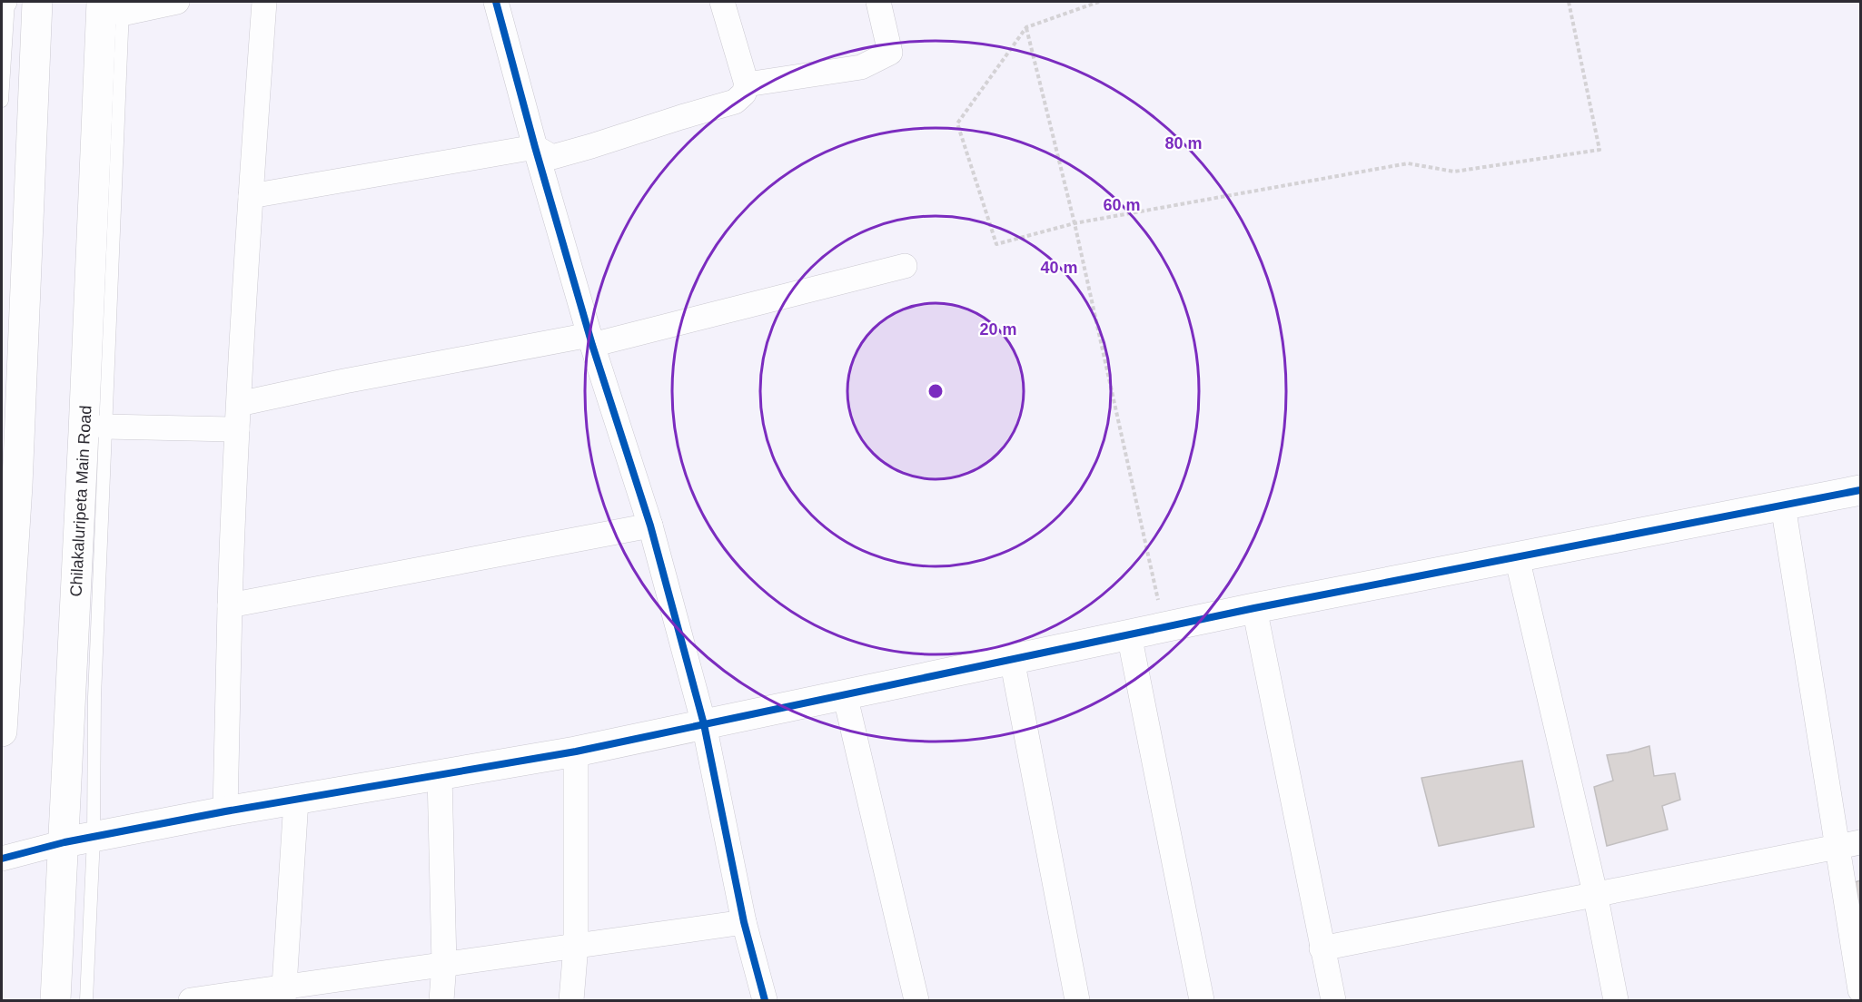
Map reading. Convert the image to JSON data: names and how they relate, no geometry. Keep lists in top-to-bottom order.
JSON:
{
  "streets": {
    "street": ["Chilakaluripeta Main Road"]
  },
  "rings": [
    "80 m",
    "60 m",
    "40 m",
    "20 m"
  ]
}
